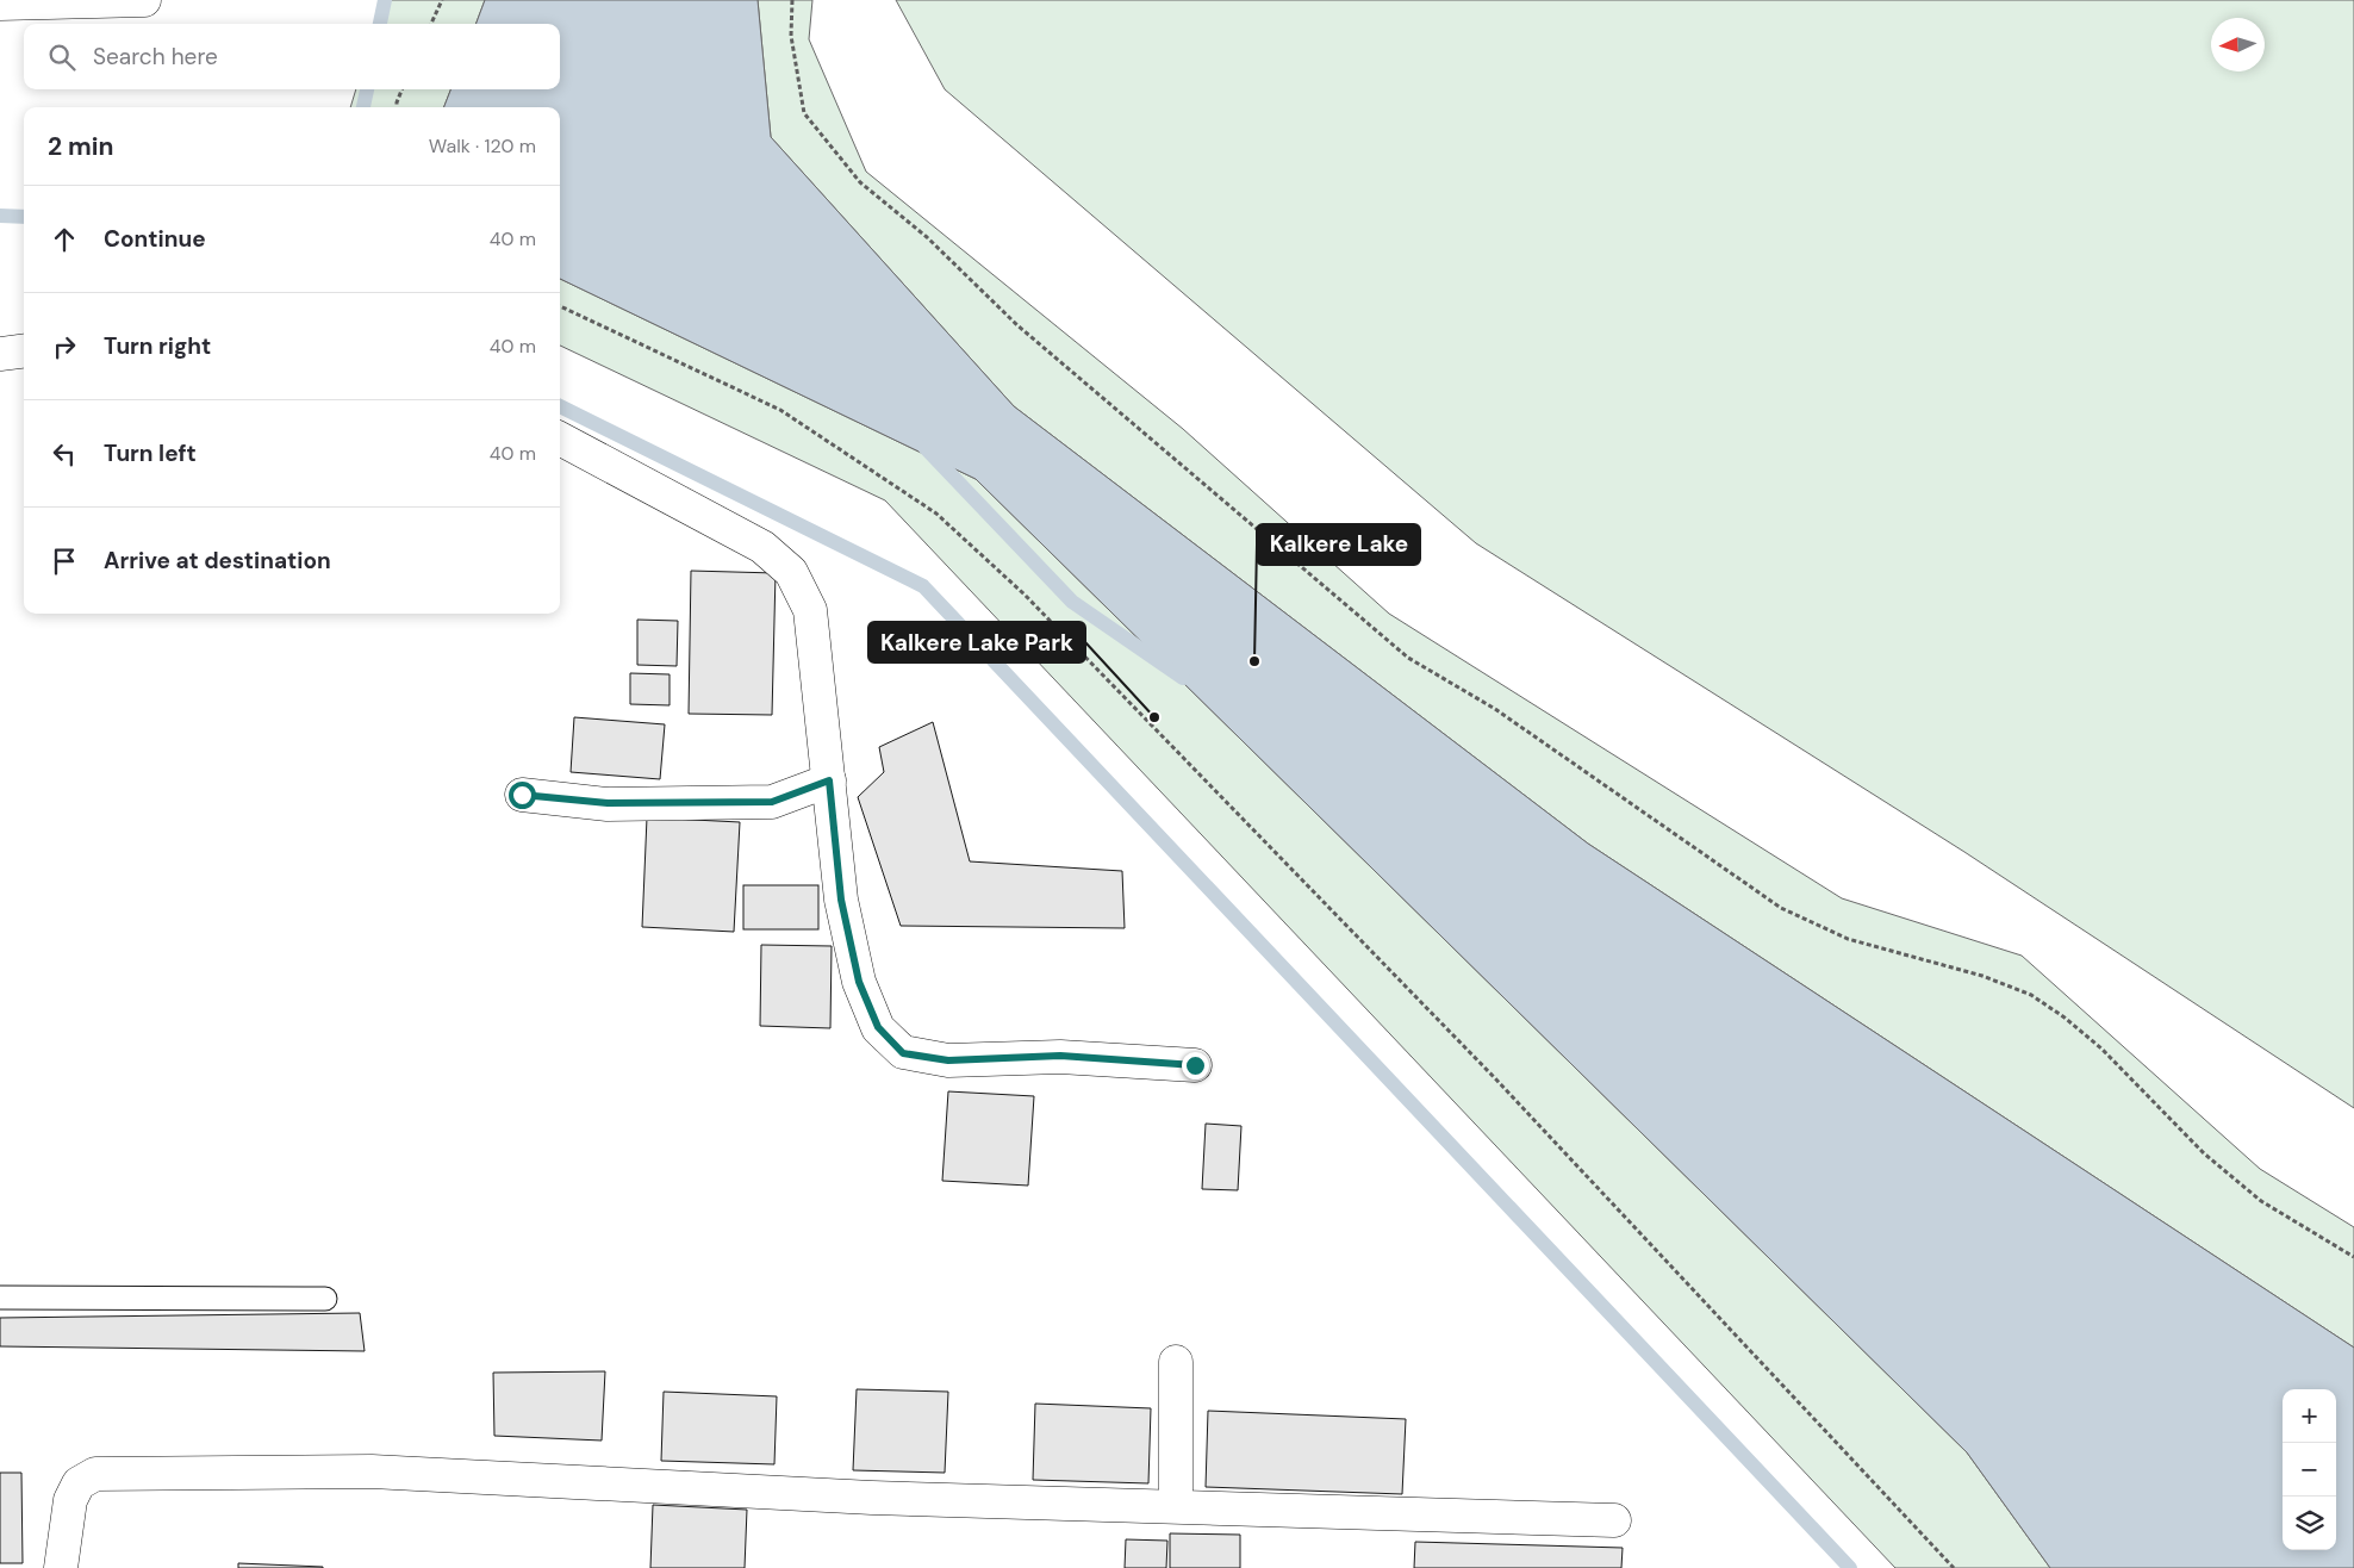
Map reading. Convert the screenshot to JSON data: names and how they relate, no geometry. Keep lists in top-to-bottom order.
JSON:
{
  "places": ["Kalkere Lake", "Kalkere Lake Park"],
  "north": "left",
  "page": {
    "search": "Search here",
    "heading": ["2 min", "Walk · 120 m"],
    "list": [
      ["Continue", "40 m"],
      ["Turn right", "40 m"],
      ["Turn left", "40 m"],
      "Arrive at destination"
    ],
    "map_buttons": ["+", "−"]
  }
}
